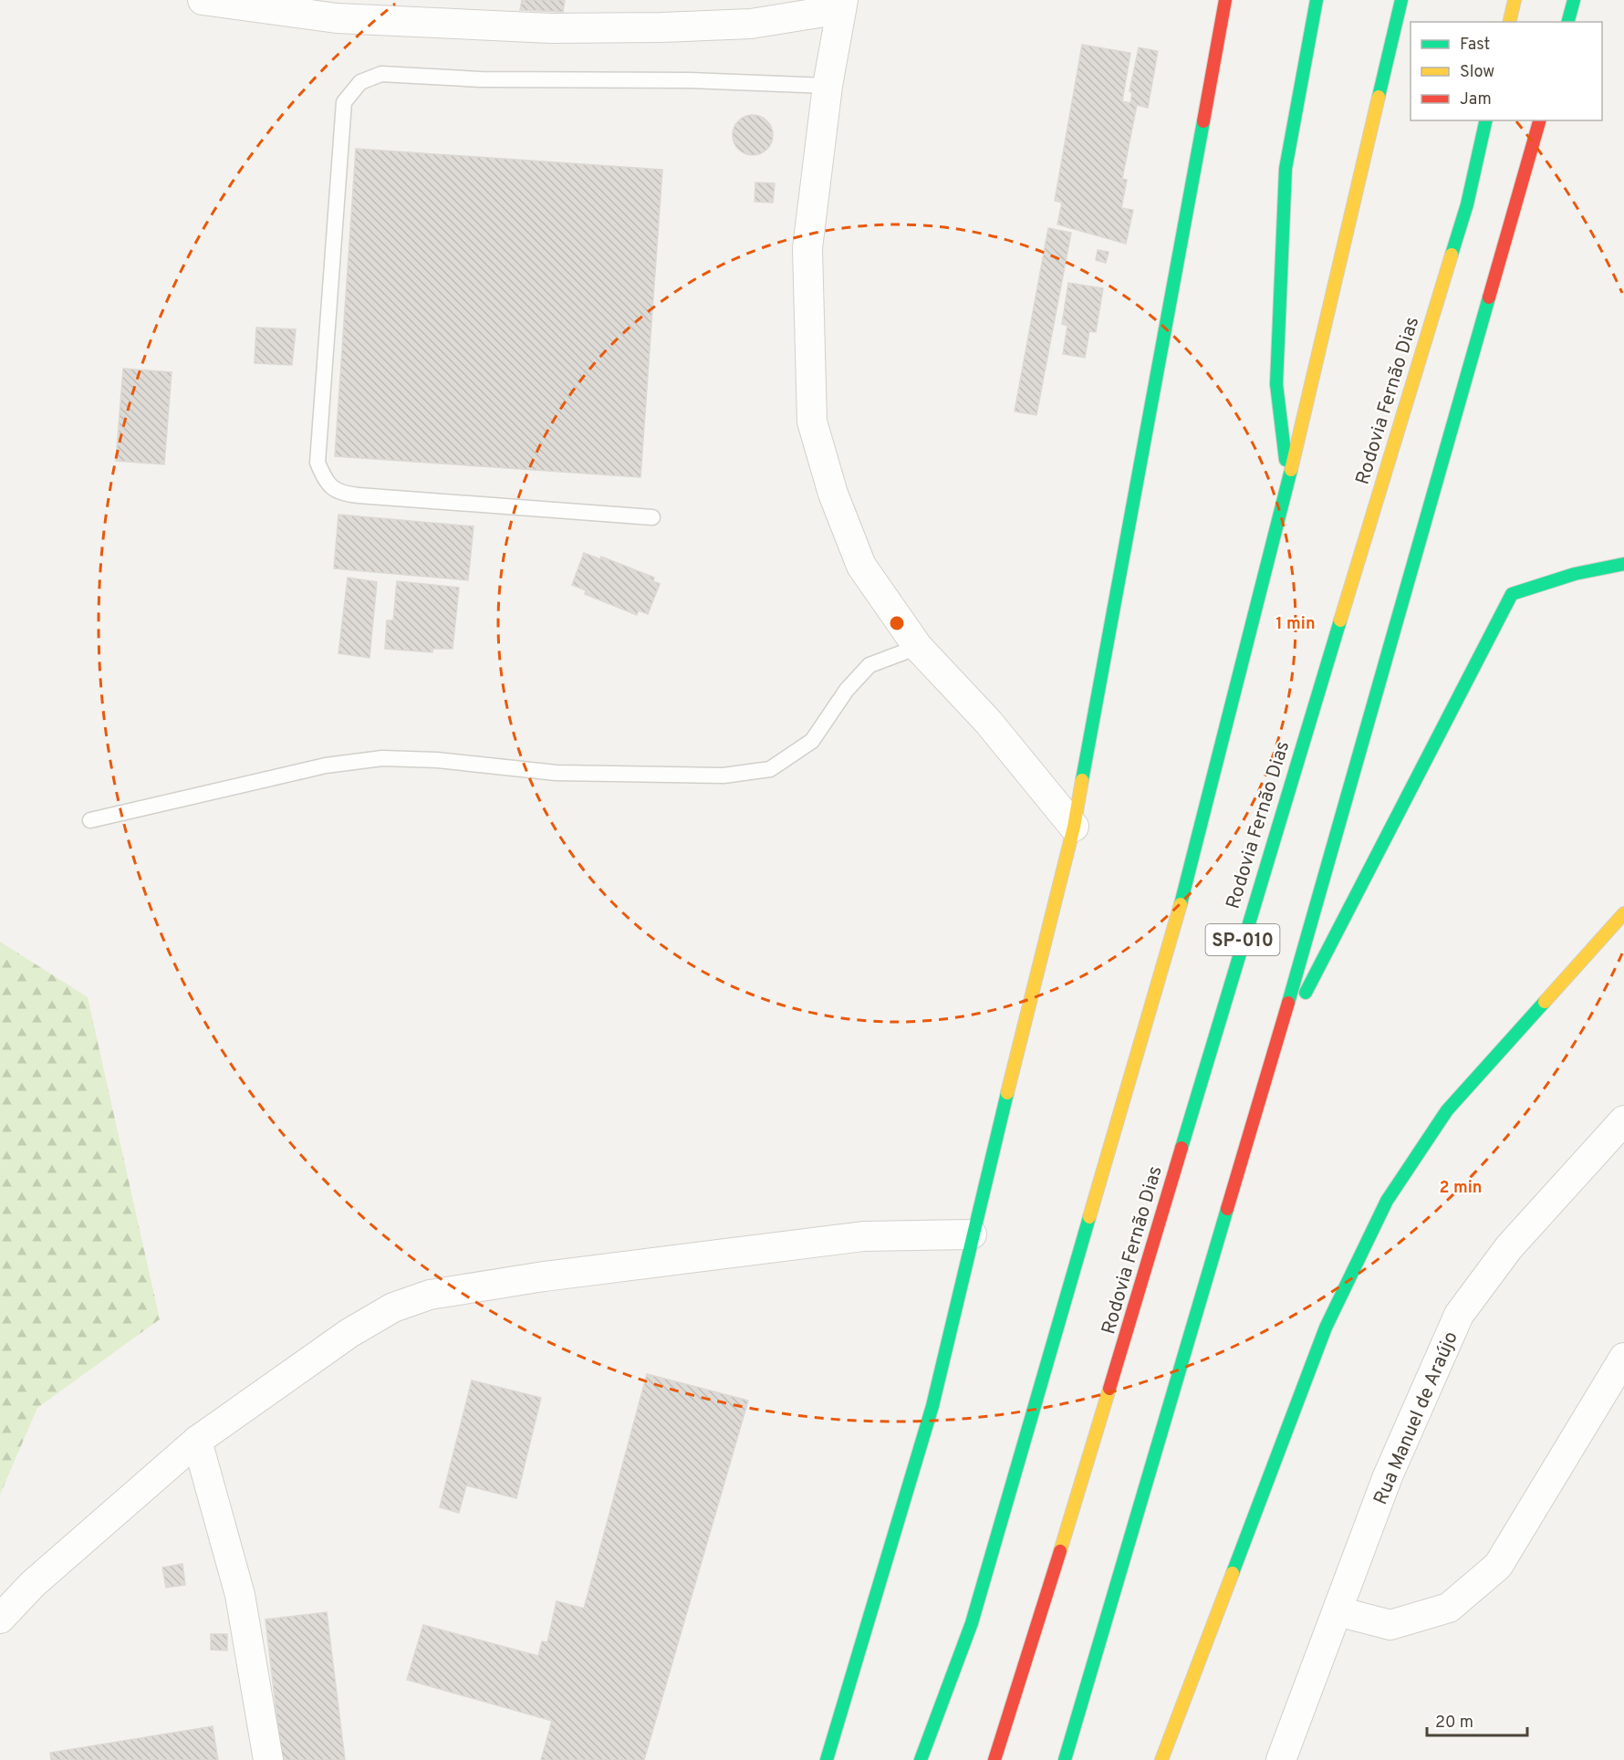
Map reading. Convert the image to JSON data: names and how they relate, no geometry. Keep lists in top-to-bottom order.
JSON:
{
  "streets": {
    "main road": ["Rodovia Fernão Dias", "SP-010"],
    "street": ["Rua Manuel de Araújo"]
  },
  "legend": ["Fast", "Slow", "Jam"],
  "scale_bar": "20 m",
  "rings": ["1 min", "2 min"]
}
